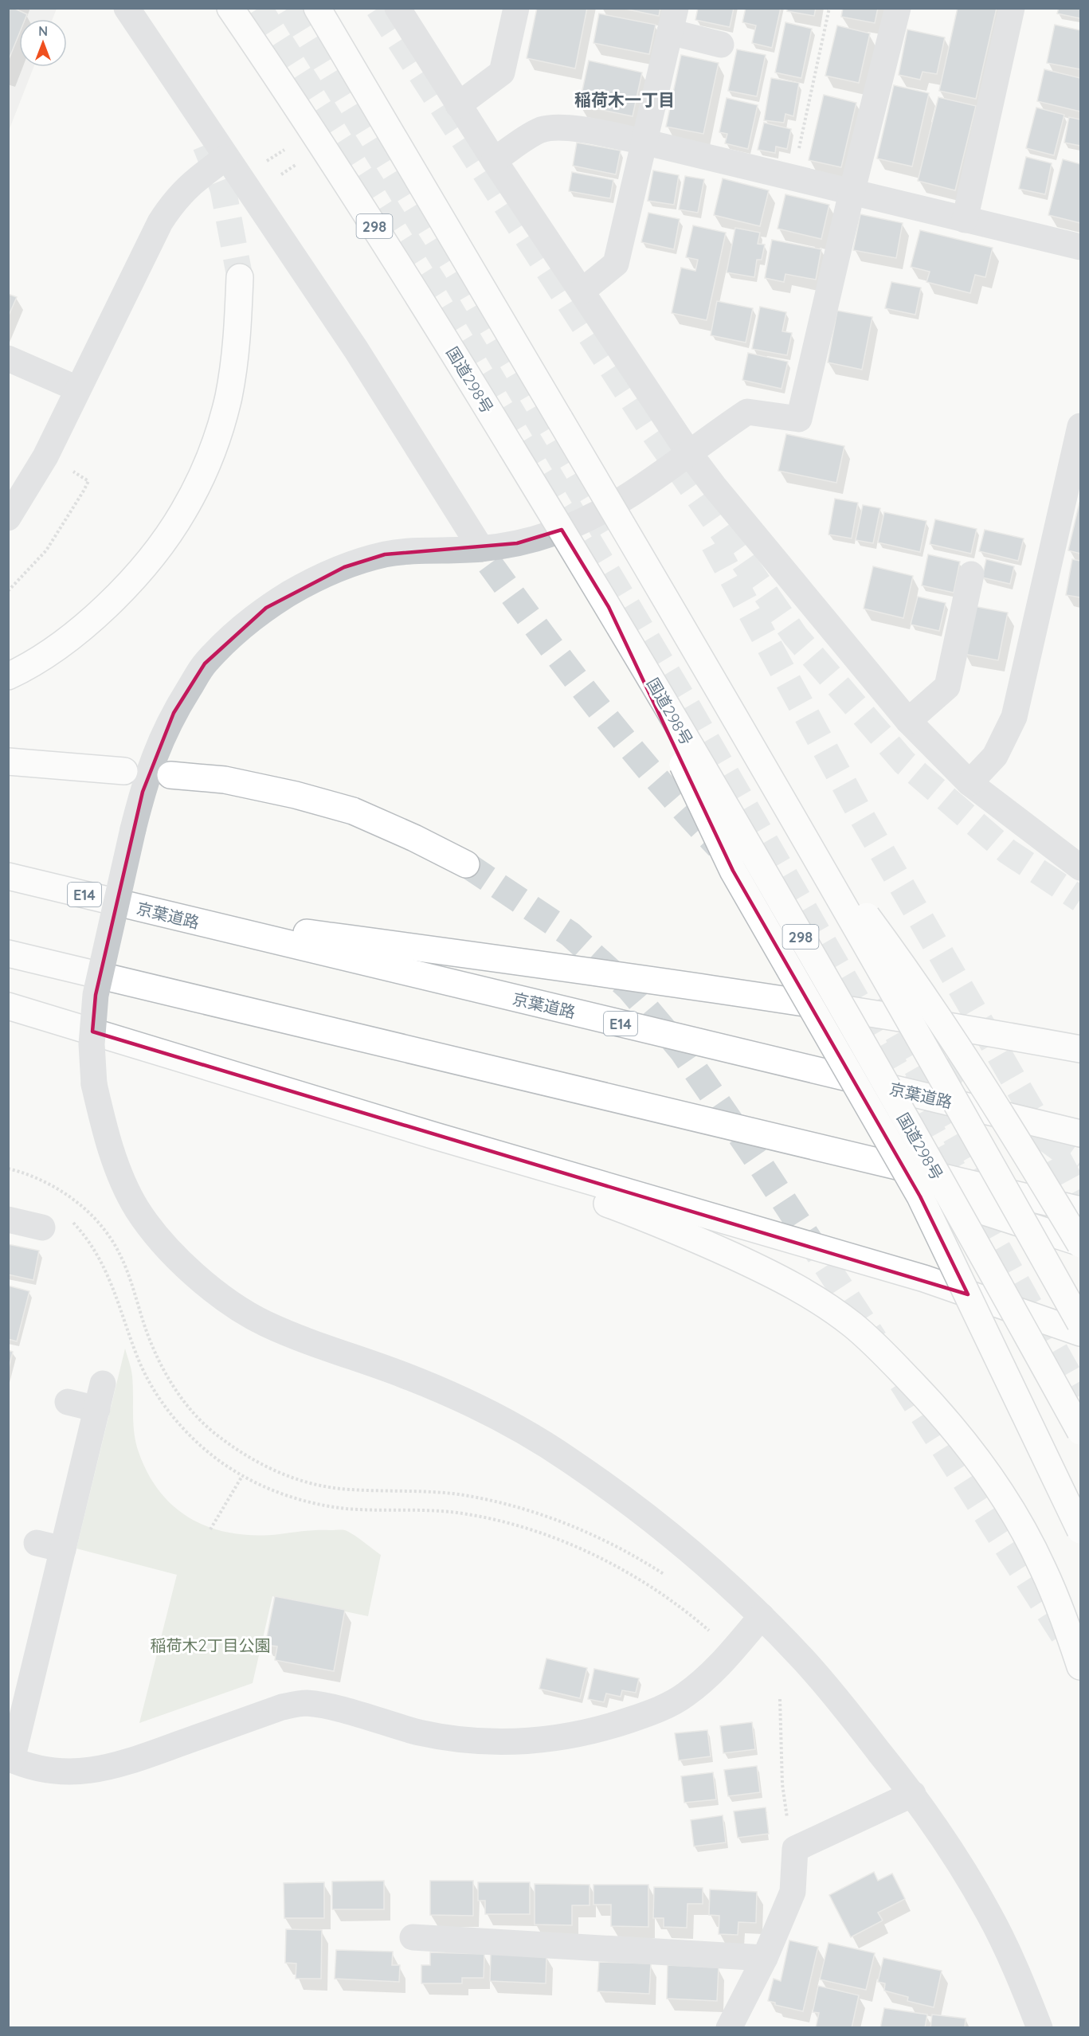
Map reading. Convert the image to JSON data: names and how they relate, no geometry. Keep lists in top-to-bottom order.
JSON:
{
  "streets": {
    "highway": [
      "298",
      "国道298号",
      "E14",
      "京葉道路"
    ]
  },
  "crossings": [
    ["298", "国道298号"]
  ],
  "districts": ["稲荷木一丁目"],
  "parks": ["稲荷木2丁目公園"],
  "north": "top"
}
